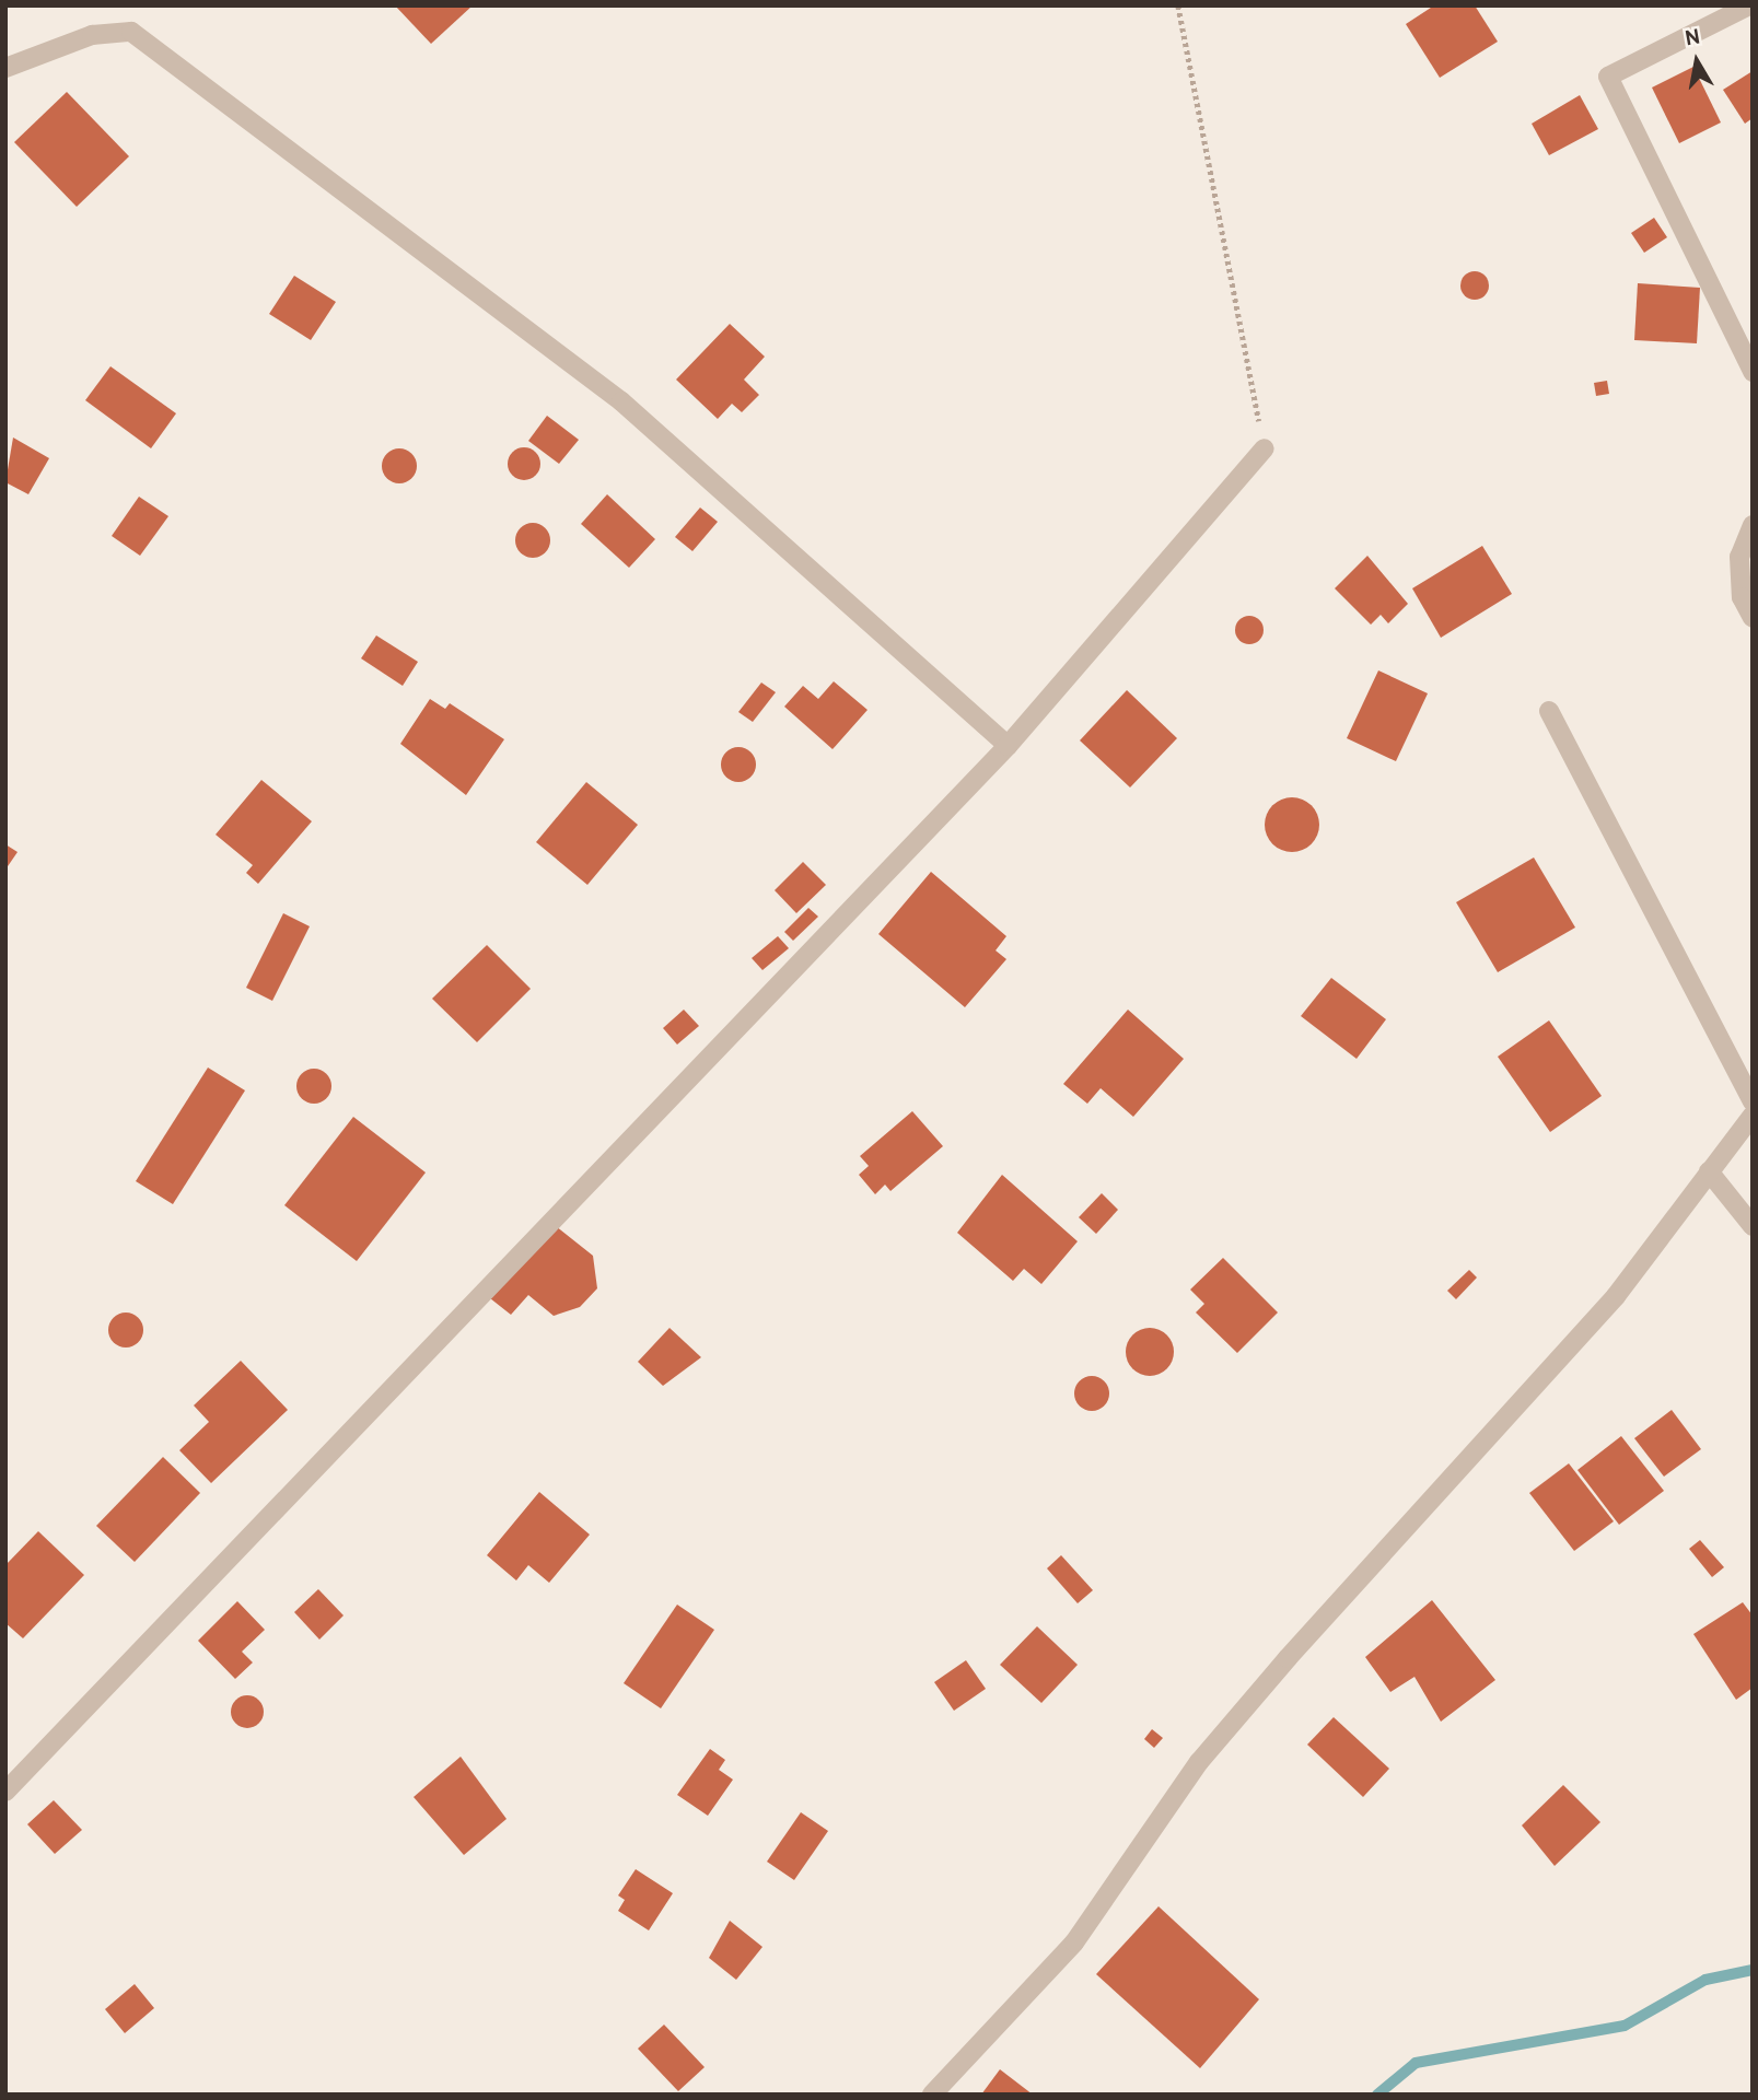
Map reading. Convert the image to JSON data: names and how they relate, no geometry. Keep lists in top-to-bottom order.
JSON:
{
  "north": "top"
}
